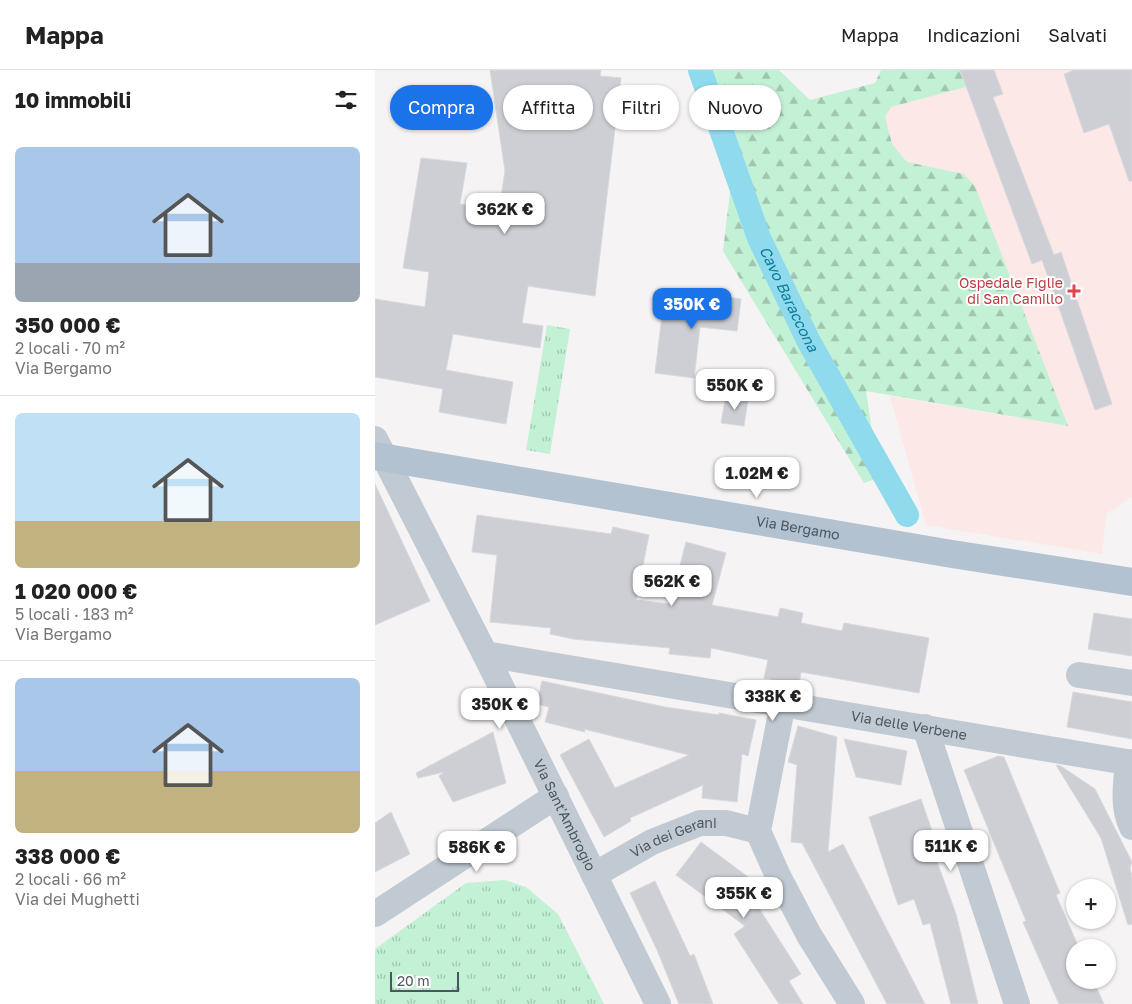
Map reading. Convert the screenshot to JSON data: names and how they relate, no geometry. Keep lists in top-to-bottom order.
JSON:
{
  "streets": {
    "main road": ["Via Bergamo"],
    "street": ["Via delle Verbene", "Via Sant'Ambrogio", "Via dei Gerani"]
  },
  "crossings": [
    ["Via Bergamo", "Via Sant'Ambrogio"],
    ["Via delle Verbene", "Via Sant'Ambrogio"],
    ["Via Sant'Ambrogio", "Via dei Gerani"]
  ],
  "water": ["Cavo Baraccona"],
  "places": {
    "health": ["Ospedale Figlie di San Camillo"]
  },
  "scale_bar": "20 m",
  "page": {
    "header": "Mappa",
    "nav": ["Mappa", "Indicazioni", "Salvati"],
    "heading": "10 immobili",
    "chip": [
      "Compra",
      "Affitta",
      "Filtri",
      "Nuovo"
    ],
    "list": [
      {
        "name": "350 000 €",
        "note": "2 locali · 70 m² · Via Bergamo"
      },
      {
        "name": "1 020 000 €",
        "note": "5 locali · 183 m² · Via Bergamo"
      },
      {
        "name": "338 000 €",
        "note": "2 locali · 66 m² · Via dei Mughetti"
      }
    ],
    "price": [
      "362K €",
      "350K €",
      "550K €",
      "1.02M €",
      "562K €",
      "338K €",
      "350K €",
      "511K €",
      "586K €",
      "355K €"
    ],
    "map_buttons": ["+", "−"],
    "scale": "20 m"
  }
}
